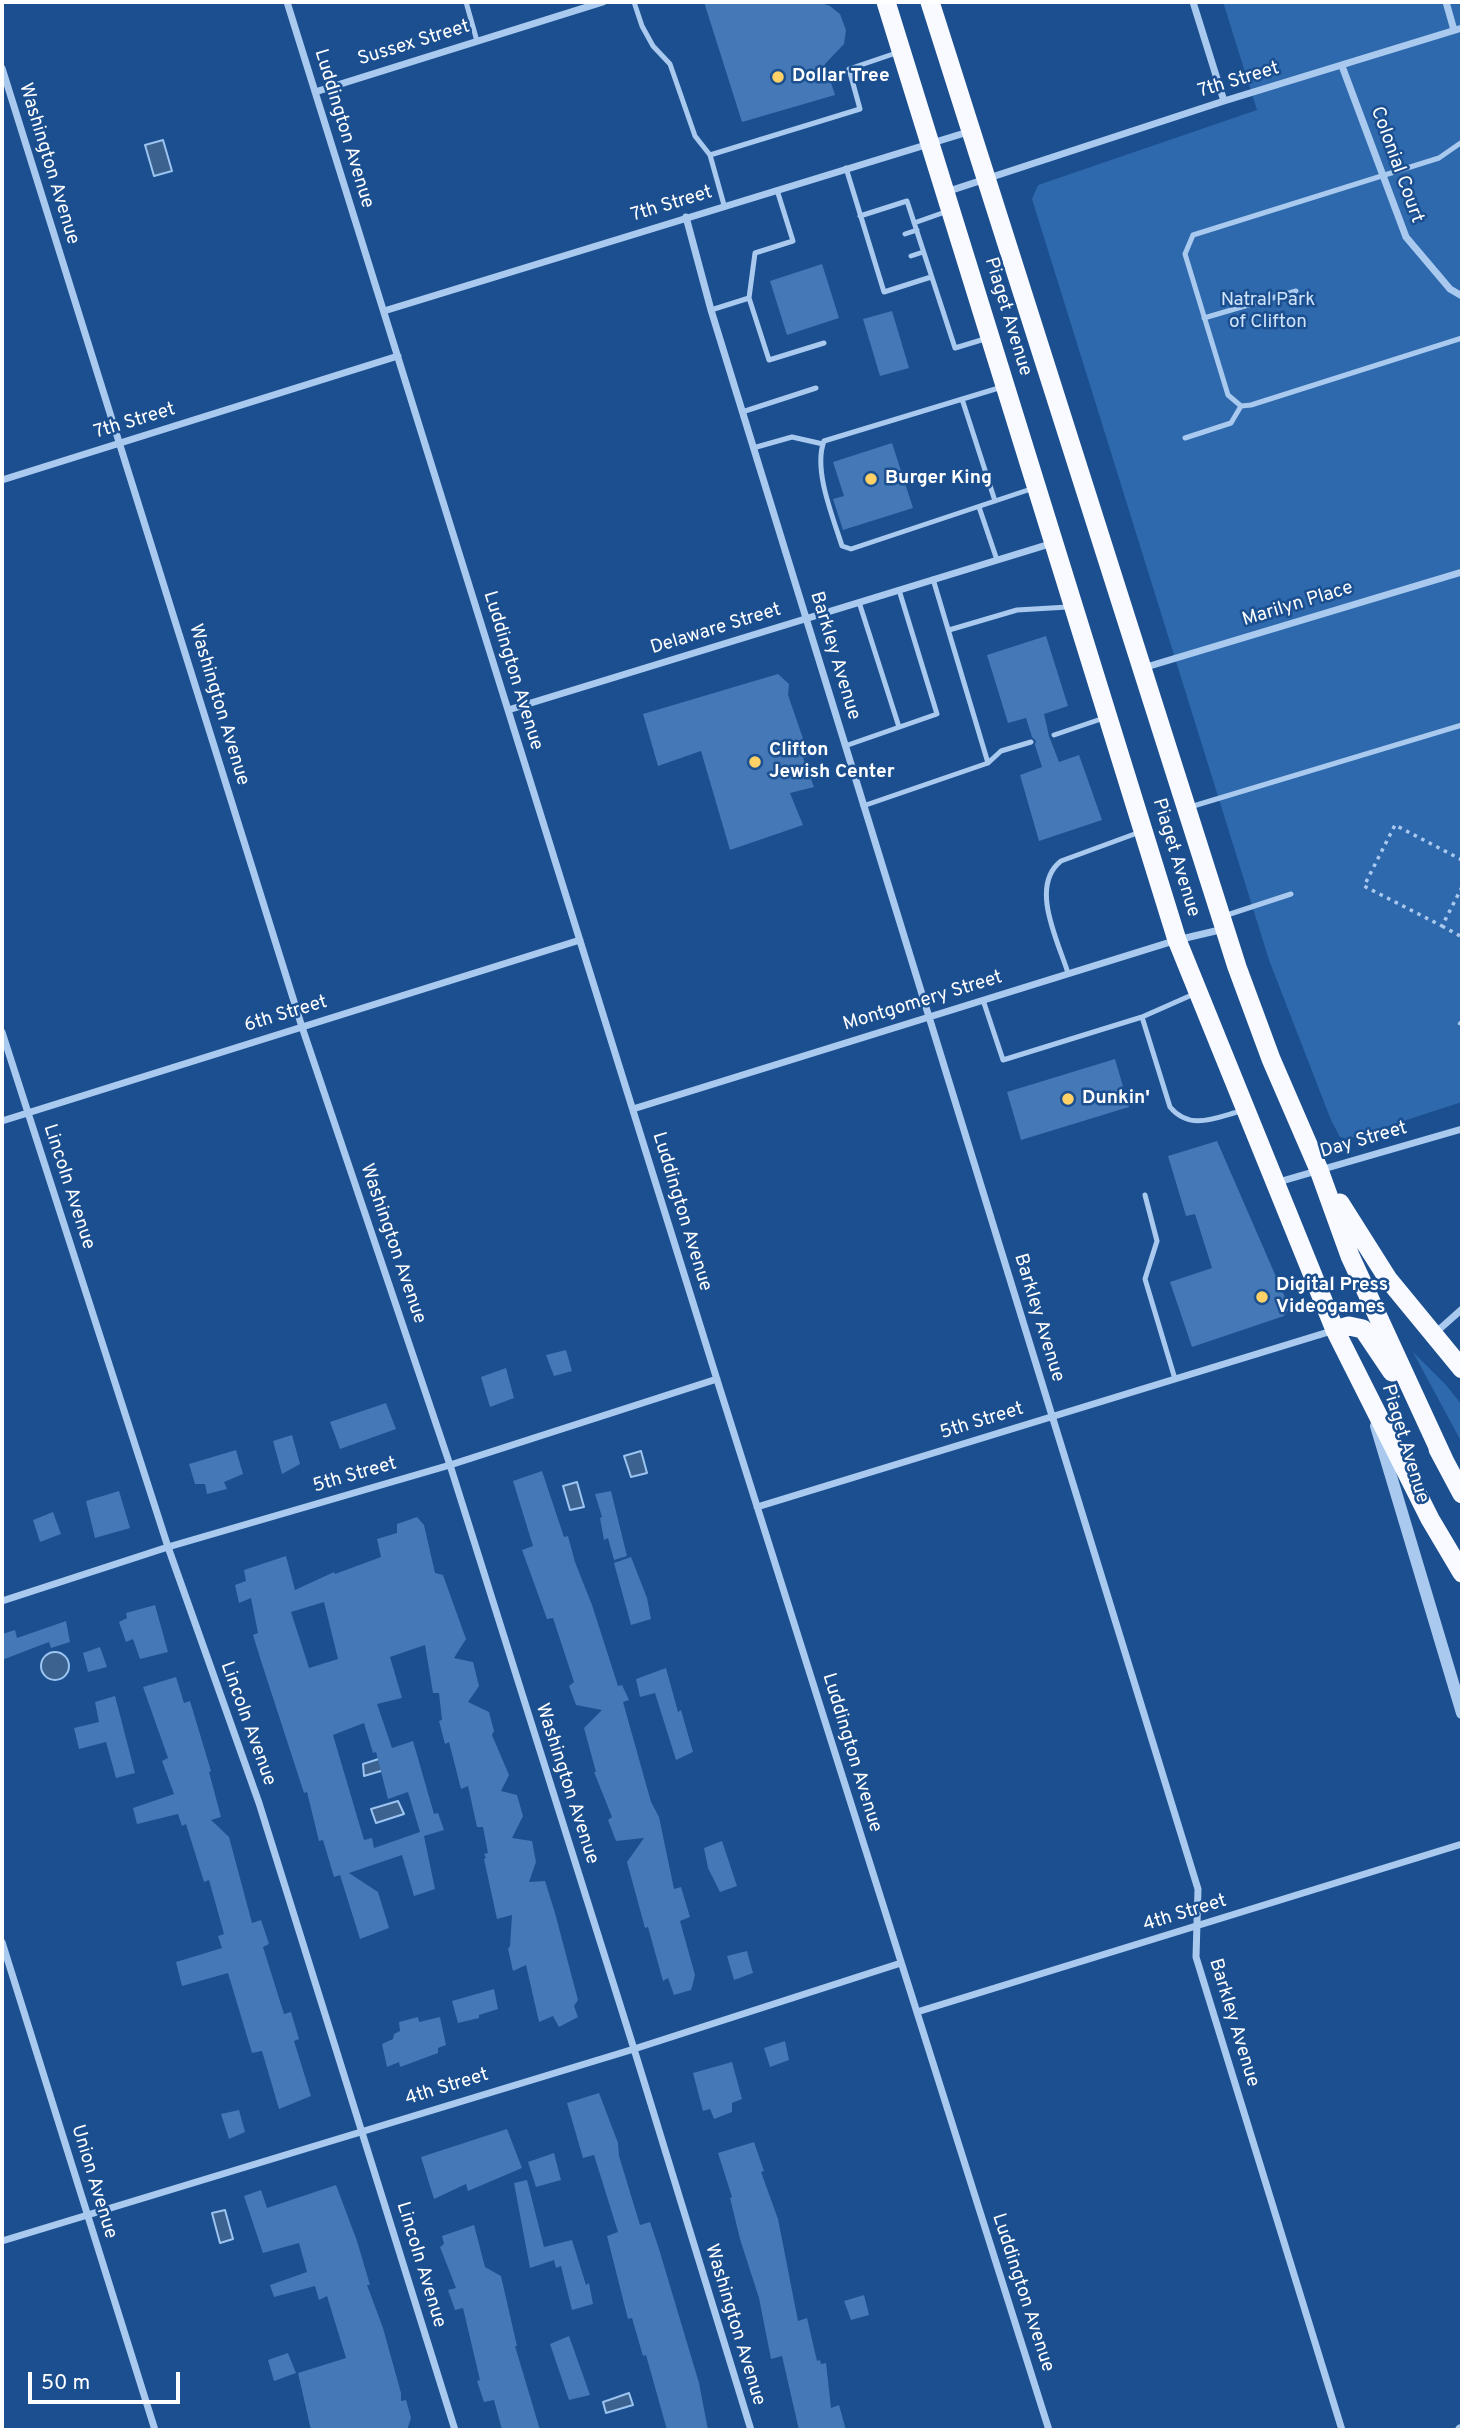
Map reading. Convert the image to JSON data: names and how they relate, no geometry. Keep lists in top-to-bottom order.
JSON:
{
  "streets": {
    "highway": ["Piaget Avenue"],
    "street": [
      "Sussex Street",
      "7th Street",
      "Luddington Avenue",
      "Washington Avenue",
      "Colonial Court",
      "Marilyn Place",
      "Delaware Street",
      "Barkley Avenue",
      "Montgomery Street",
      "6th Street",
      "Day Street",
      "Lincoln Avenue",
      "5th Street",
      "4th Street",
      "Union Avenue"
    ]
  },
  "crossings": [
    ["Sussex Street", "Luddington Avenue"],
    ["7th Street", "Luddington Avenue"],
    ["7th Street", "Washington Avenue"],
    ["7th Street", "Colonial Court"],
    ["7th Street", "Piaget Avenue"],
    ["7th Street", "Barkley Avenue"],
    ["Luddington Avenue", "Delaware Street"],
    ["Luddington Avenue", "Montgomery Street"],
    ["Luddington Avenue", "6th Street"],
    ["Luddington Avenue", "5th Street"],
    ["Luddington Avenue", "4th Street"],
    ["Washington Avenue", "6th Street"],
    ["Washington Avenue", "5th Street"],
    ["Washington Avenue", "4th Street"],
    ["Piaget Avenue", "Marilyn Place"],
    ["Piaget Avenue", "Delaware Street"],
    ["Piaget Avenue", "Montgomery Street"],
    ["Piaget Avenue", "Day Street"],
    ["Piaget Avenue", "5th Street"],
    ["Delaware Street", "Barkley Avenue"],
    ["Barkley Avenue", "Montgomery Street"],
    ["Barkley Avenue", "5th Street"],
    ["Barkley Avenue", "4th Street"],
    ["6th Street", "Lincoln Avenue"],
    ["Lincoln Avenue", "5th Street"],
    ["Lincoln Avenue", "4th Street"],
    ["4th Street", "Union Avenue"]
  ],
  "parks": ["Natral Park of Clifton"],
  "places": [
    "Dollar Tree",
    "Burger King",
    "Clifton Jewish Center",
    "Dunkin'",
    "Digital Press Videogames"
  ],
  "scale_bar": "50 m"
}
